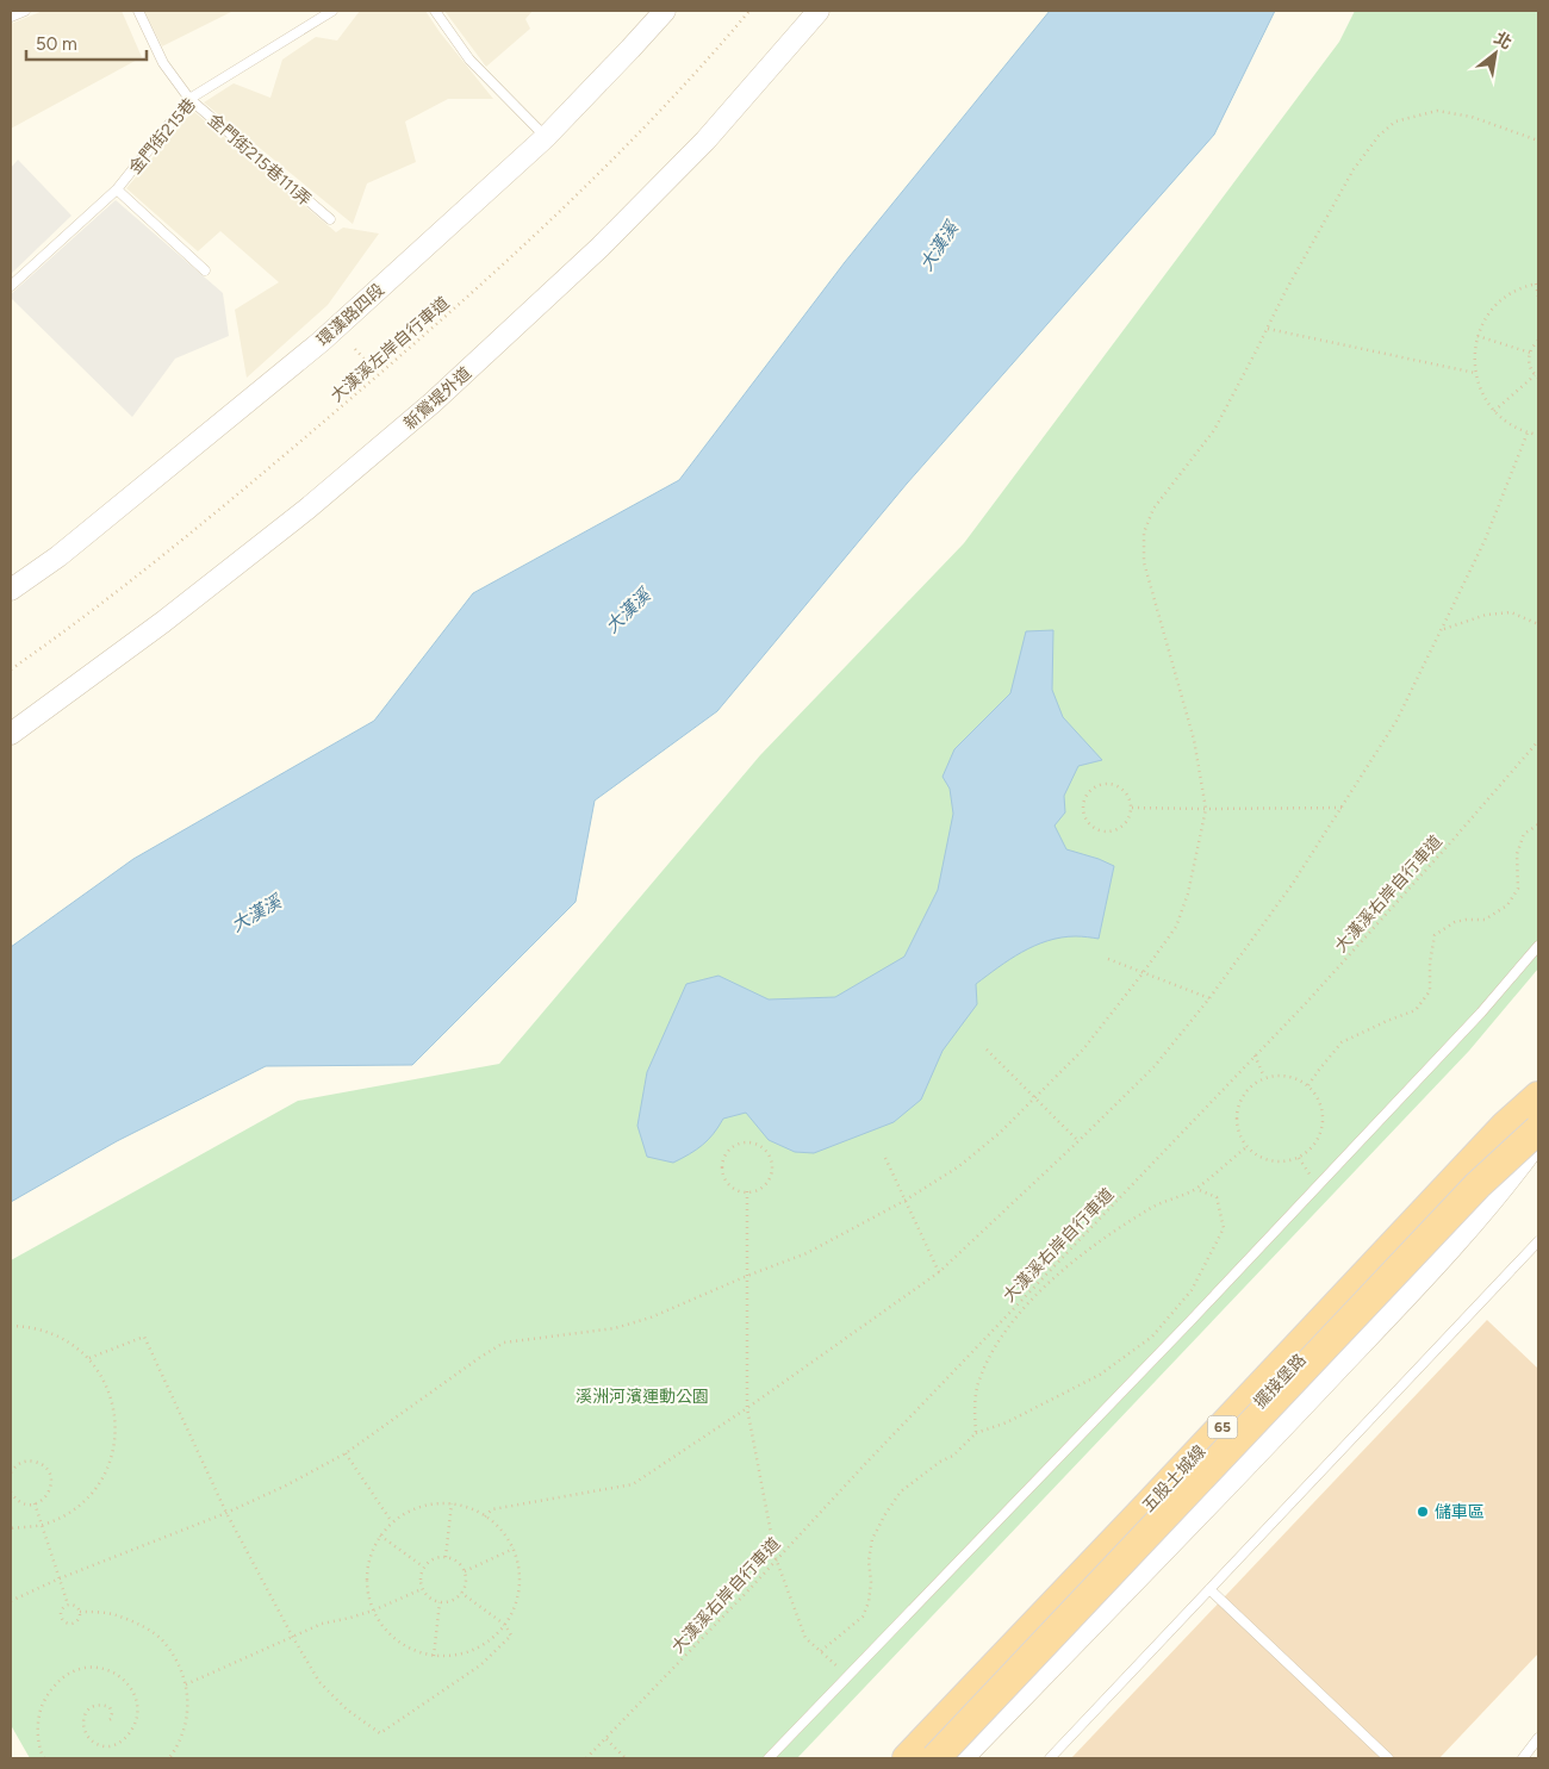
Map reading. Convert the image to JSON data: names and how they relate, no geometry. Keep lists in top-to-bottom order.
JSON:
{
  "streets": {
    "highway": ["65", "五股土城線"],
    "street": ["環漢路四段", "新鶯堤外道", "擺接堡路"],
    "lane": ["金門街215巷", "金門街215巷111弄"],
    "path": ["大漢溪左岸自行車道", "大漢溪右岸自行車道"]
  },
  "crossings": [
    ["金門街215巷", "金門街215巷111弄"]
  ],
  "water": ["大漢溪"],
  "parks": ["溪洲河濱運動公園"],
  "places": ["儲車區"],
  "scale_bar": "50 m",
  "north": "top right"
}
